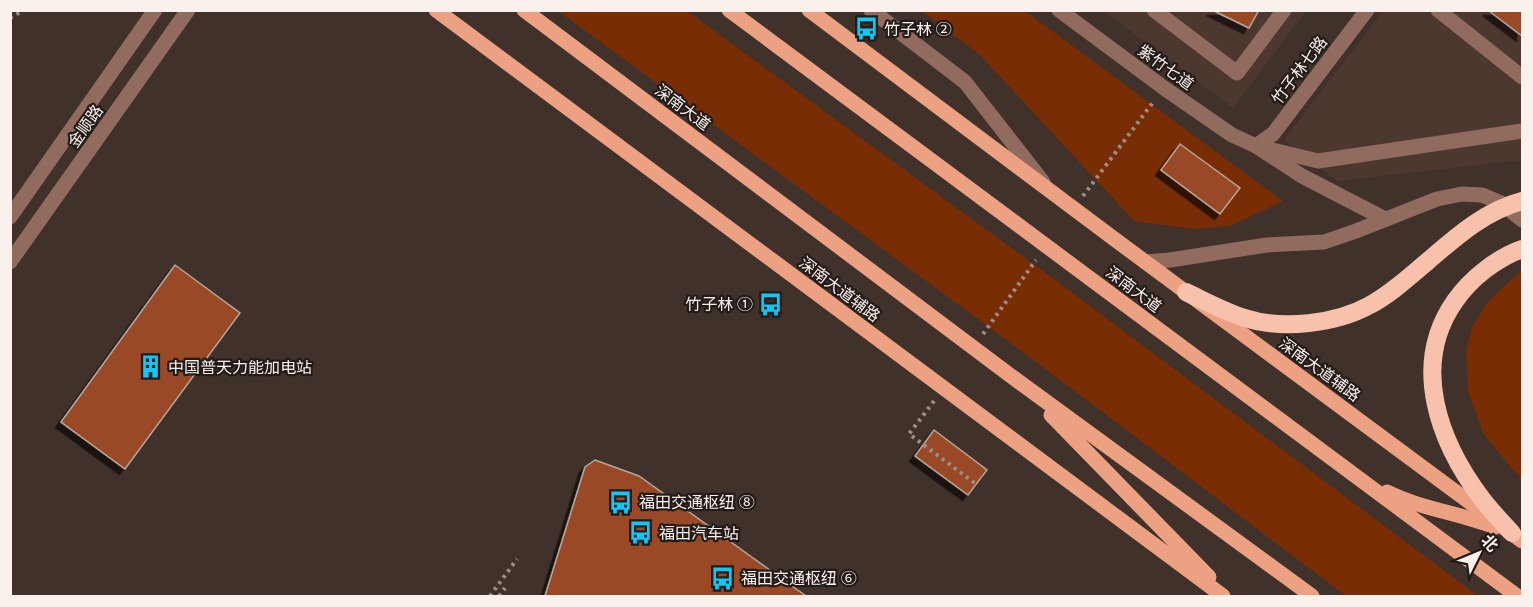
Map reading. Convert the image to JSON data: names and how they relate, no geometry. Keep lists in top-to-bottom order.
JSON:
{
  "streets": {
    "main road": ["深南大道", "深南大道辅路"],
    "street": ["紫竹七道", "竹子林七路", "金顺路"]
  },
  "crossings": [
    ["紫竹七道", "竹子林七路"]
  ],
  "places": {
    "bus stop": [
      "竹子林 ②",
      "竹子林 ①",
      "福田交通枢纽 ⑧",
      "福田汽车站",
      "福田交通枢纽 ⑥"
    ],
    "building": ["中国普天力能加电站"]
  },
  "north": "top right"
}
